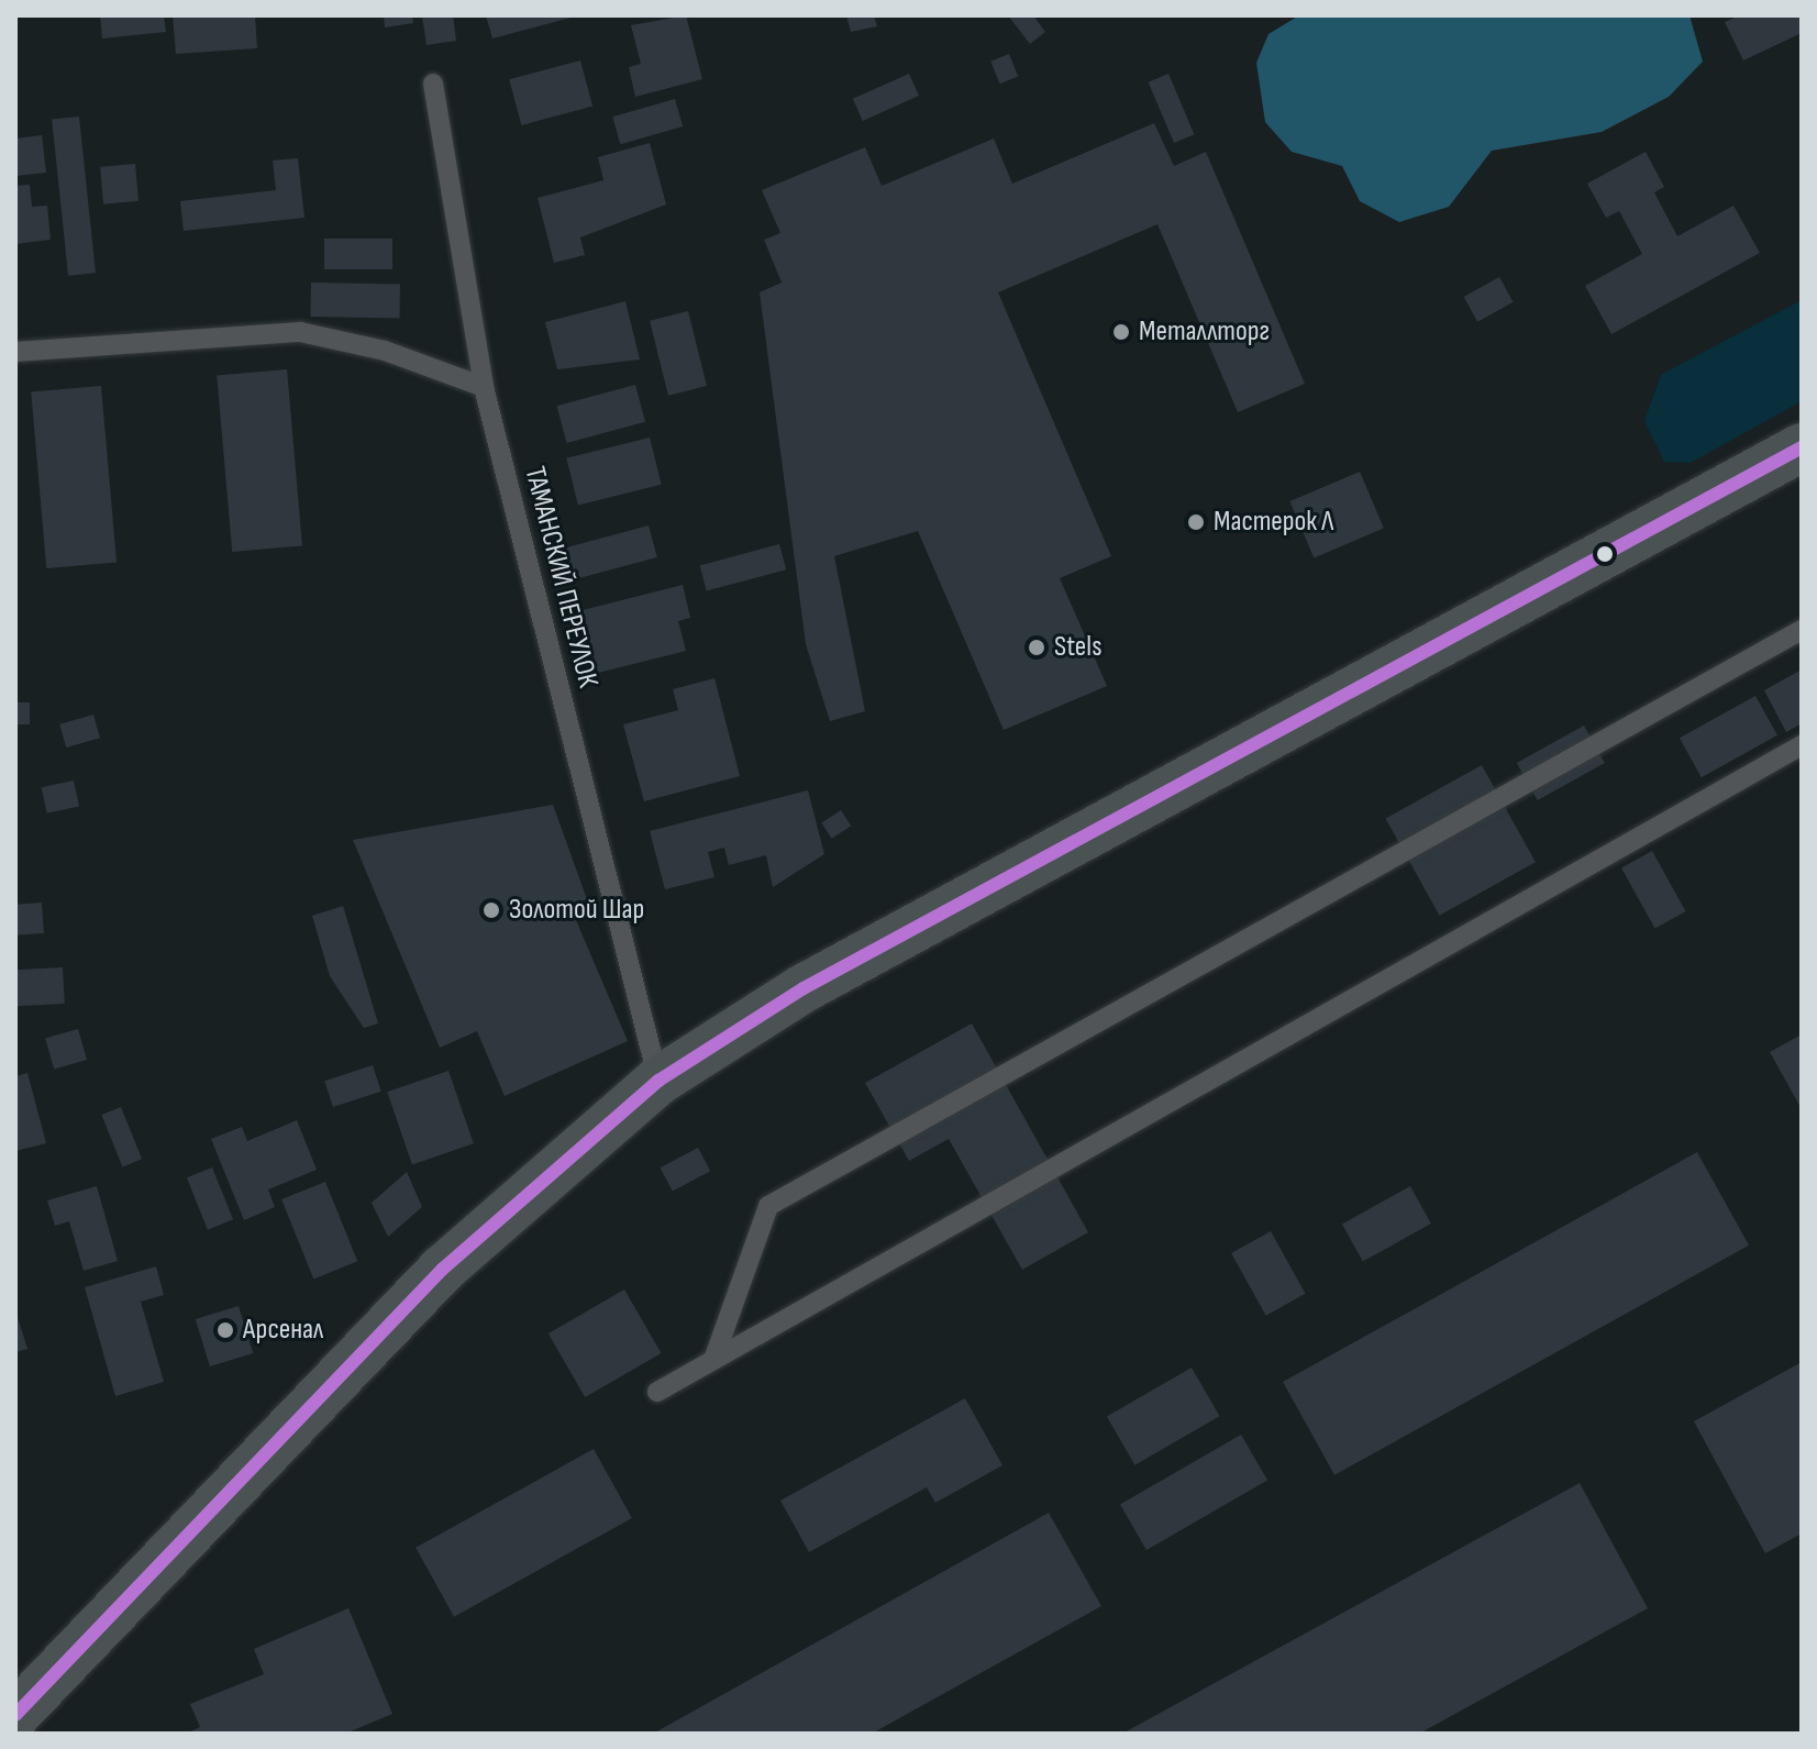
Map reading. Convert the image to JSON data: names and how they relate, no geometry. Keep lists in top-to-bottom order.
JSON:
{
  "streets": {
    "lane": ["ТАМАНСКИЙ ПЕРЕУЛОК"]
  },
  "places": [
    "Металлторг",
    "Мастерок Л",
    "Stels",
    "Золотой Шар",
    "Арсенал"
  ]
}
